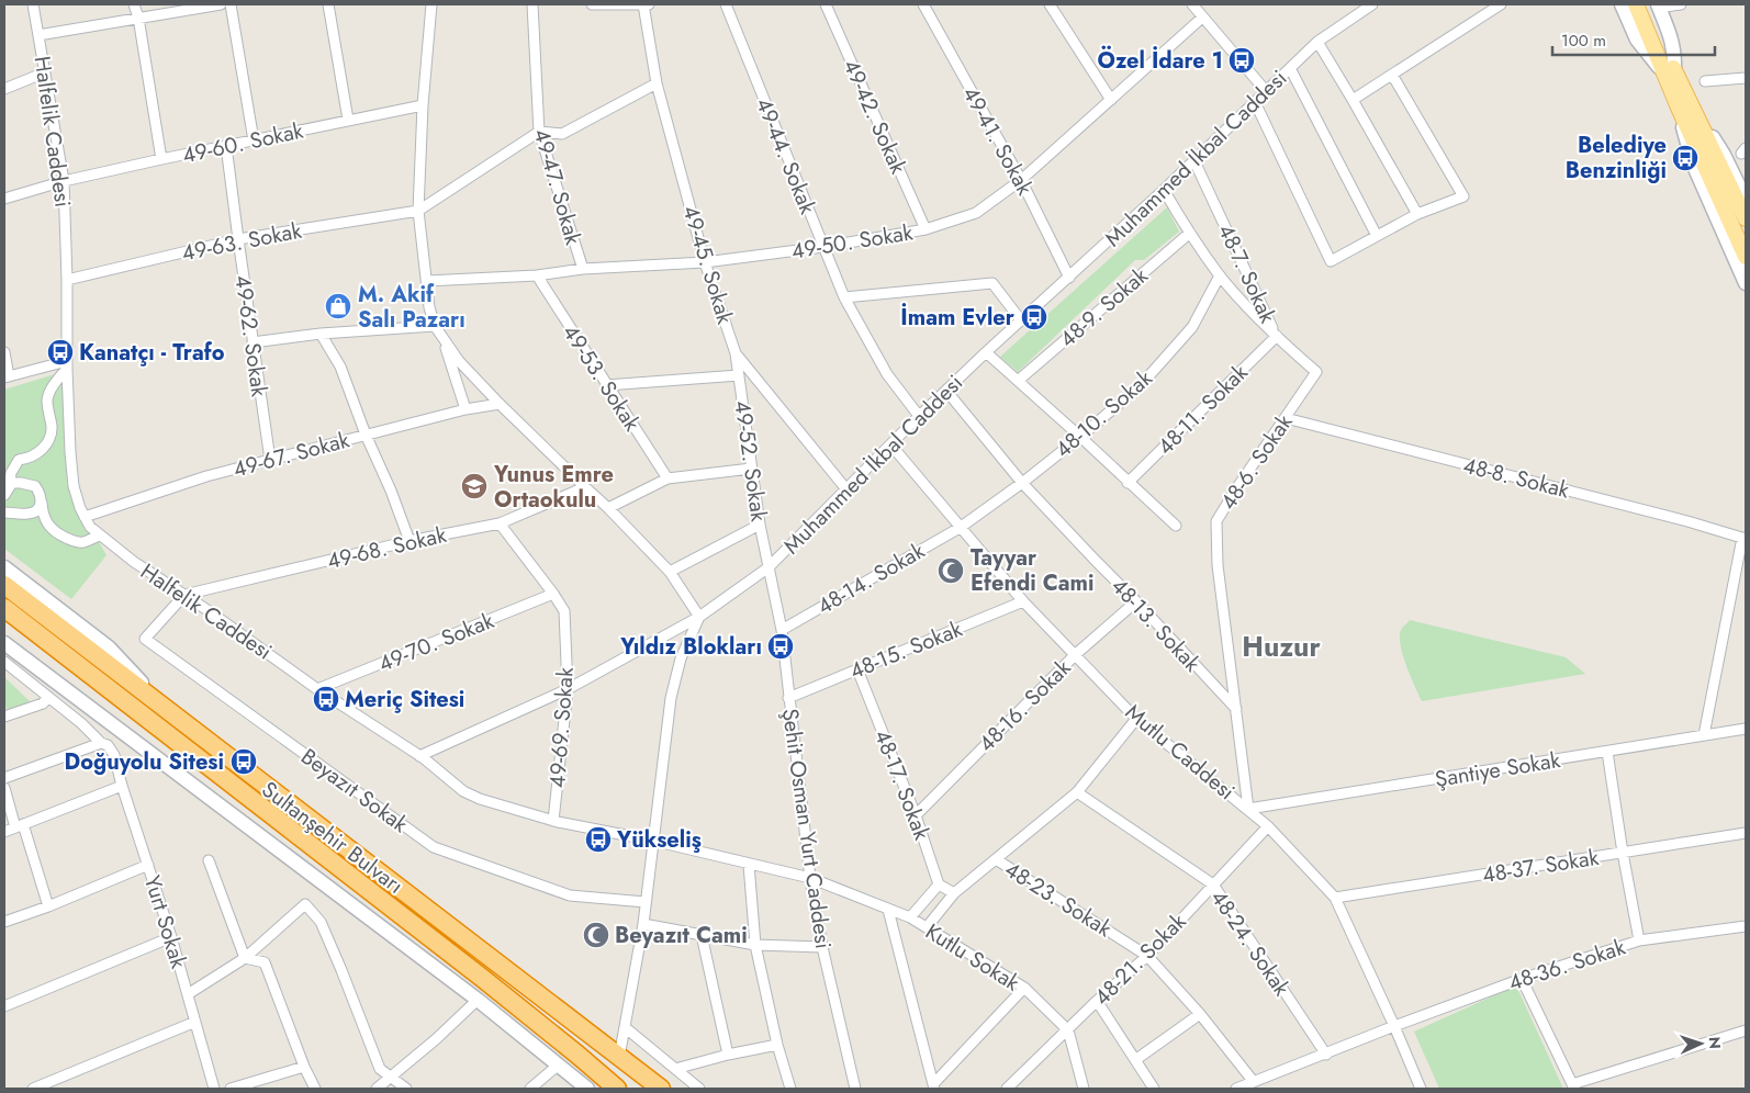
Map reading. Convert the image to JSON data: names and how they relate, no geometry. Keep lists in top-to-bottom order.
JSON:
{
  "streets": {
    "highway": ["Sultanşehir Bulvarı"],
    "street": [
      "49-42. Sokak",
      "Halfelik Caddesi",
      "49-41. Sokak",
      "49-60. Sokak",
      "49-44. Sokak",
      "Muhammed İkbal Caddesi",
      "49-47. Sokak",
      "49-63. Sokak",
      "49-50. Sokak",
      "49-45. Sokak",
      "48-7. Sokak",
      "48-9. Sokak",
      "49-62. Sokak",
      "49-53. Sokak",
      "48-11. Sokak",
      "48-10. Sokak",
      "49-67. Sokak",
      "49-52. Sokak",
      "48-6. Sokak",
      "48-8. Sokak",
      "49-68. Sokak",
      "48-14. Sokak",
      "48-13. Sokak",
      "49-70. Sokak",
      "48-15. Sokak",
      "48-16. Sokak",
      "49-69. Sokak",
      "Mutlu Caddesi",
      "Şantiye Sokak",
      "48-17. Sokak",
      "Beyazıt Sokak",
      "Şehit Osman Yurt Caddesi",
      "48-37. Sokak",
      "48-23. Sokak",
      "Yurt Sokak",
      "48-24. Sokak",
      "Kutlu Sokak",
      "48-21. Sokak",
      "48-36. Sokak"
    ]
  },
  "crossings": [
    ["49-42. Sokak", "49-50. Sokak"],
    ["Halfelik Caddesi", "49-60. Sokak"],
    ["Halfelik Caddesi", "Muhammed İkbal Caddesi"],
    ["Halfelik Caddesi", "49-63. Sokak"],
    ["Halfelik Caddesi", "49-67. Sokak"],
    ["Halfelik Caddesi", "49-68. Sokak"],
    ["Halfelik Caddesi", "49-70. Sokak"],
    ["Halfelik Caddesi", "49-69. Sokak"],
    ["Halfelik Caddesi", "Beyazıt Sokak"],
    ["Halfelik Caddesi", "Şehit Osman Yurt Caddesi"],
    ["Halfelik Caddesi", "Kutlu Sokak"],
    ["49-41. Sokak", "Muhammed İkbal Caddesi"],
    ["49-41. Sokak", "49-50. Sokak"],
    ["49-60. Sokak", "49-62. Sokak"],
    ["49-44. Sokak", "Muhammed İkbal Caddesi"],
    ["49-44. Sokak", "49-50. Sokak"],
    ["Muhammed İkbal Caddesi", "49-45. Sokak"],
    ["Muhammed İkbal Caddesi", "48-7. Sokak"],
    ["Muhammed İkbal Caddesi", "49-52. Sokak"],
    ["Muhammed İkbal Caddesi", "48-13. Sokak"],
    ["Muhammed İkbal Caddesi", "49-69. Sokak"],
    ["Muhammed İkbal Caddesi", "Mutlu Caddesi"],
    ["Muhammed İkbal Caddesi", "Şehit Osman Yurt Caddesi"],
    ["49-47. Sokak", "49-50. Sokak"],
    ["49-63. Sokak", "49-62. Sokak"],
    ["49-50. Sokak", "49-45. Sokak"],
    ["49-50. Sokak", "49-53. Sokak"],
    ["49-45. Sokak", "49-52. Sokak"],
    ["48-7. Sokak", "48-9. Sokak"],
    ["48-7. Sokak", "48-11. Sokak"],
    ["48-7. Sokak", "48-10. Sokak"],
    ["48-7. Sokak", "48-6. Sokak"],
    ["49-62. Sokak", "49-67. Sokak"],
    ["48-11. Sokak", "48-6. Sokak"],
    ["48-10. Sokak", "48-14. Sokak"],
    ["48-10. Sokak", "48-13. Sokak"],
    ["48-10. Sokak", "Mutlu Caddesi"],
    ["49-52. Sokak", "Şehit Osman Yurt Caddesi"],
    ["48-6. Sokak", "48-8. Sokak"],
    ["48-6. Sokak", "48-13. Sokak"],
    ["48-6. Sokak", "Mutlu Caddesi"],
    ["48-6. Sokak", "Şantiye Sokak"],
    ["49-68. Sokak", "49-69. Sokak"],
    ["49-68. Sokak", "Beyazıt Sokak"],
    ["48-14. Sokak", "Mutlu Caddesi"],
    ["48-14. Sokak", "Şehit Osman Yurt Caddesi"],
    ["48-13. Sokak", "48-16. Sokak"],
    ["49-70. Sokak", "49-69. Sokak"],
    ["48-15. Sokak", "Mutlu Caddesi"],
    ["48-15. Sokak", "48-17. Sokak"],
    ["48-15. Sokak", "Şehit Osman Yurt Caddesi"],
    ["48-16. Sokak", "Mutlu Caddesi"],
    ["48-16. Sokak", "48-17. Sokak"],
    ["Mutlu Caddesi", "Şantiye Sokak"],
    ["Mutlu Caddesi", "48-37. Sokak"],
    ["Mutlu Caddesi", "48-21. Sokak"],
    ["Mutlu Caddesi", "48-36. Sokak"],
    ["Şehit Osman Yurt Caddesi", "Kutlu Sokak"],
    ["48-23. Sokak", "48-21. Sokak"],
    ["48-23. Sokak", "48-36. Sokak"],
    ["48-24. Sokak", "48-21. Sokak"],
    ["48-24. Sokak", "48-36. Sokak"],
    ["Kutlu Sokak", "48-21. Sokak"]
  ],
  "districts": ["Huzur"],
  "places": {
    "bus stop": [
      "Özel İdare 1",
      "Belediye Benzinliği",
      "İmam Evler",
      "Kanatçı - Trafo",
      "Yıldız Blokları",
      "Meriç Sitesi",
      "Doğuyolu Sitesi",
      "Yükseliş"
    ],
    "shop": ["M. Akif Salı Pazarı"],
    "school or university": ["Yunus Emre Ortaokulu"],
    "mosque": ["Tayyar Efendi Cami", "Beyazıt Cami"]
  },
  "scale_bar": "100 m",
  "north": "right"
}
